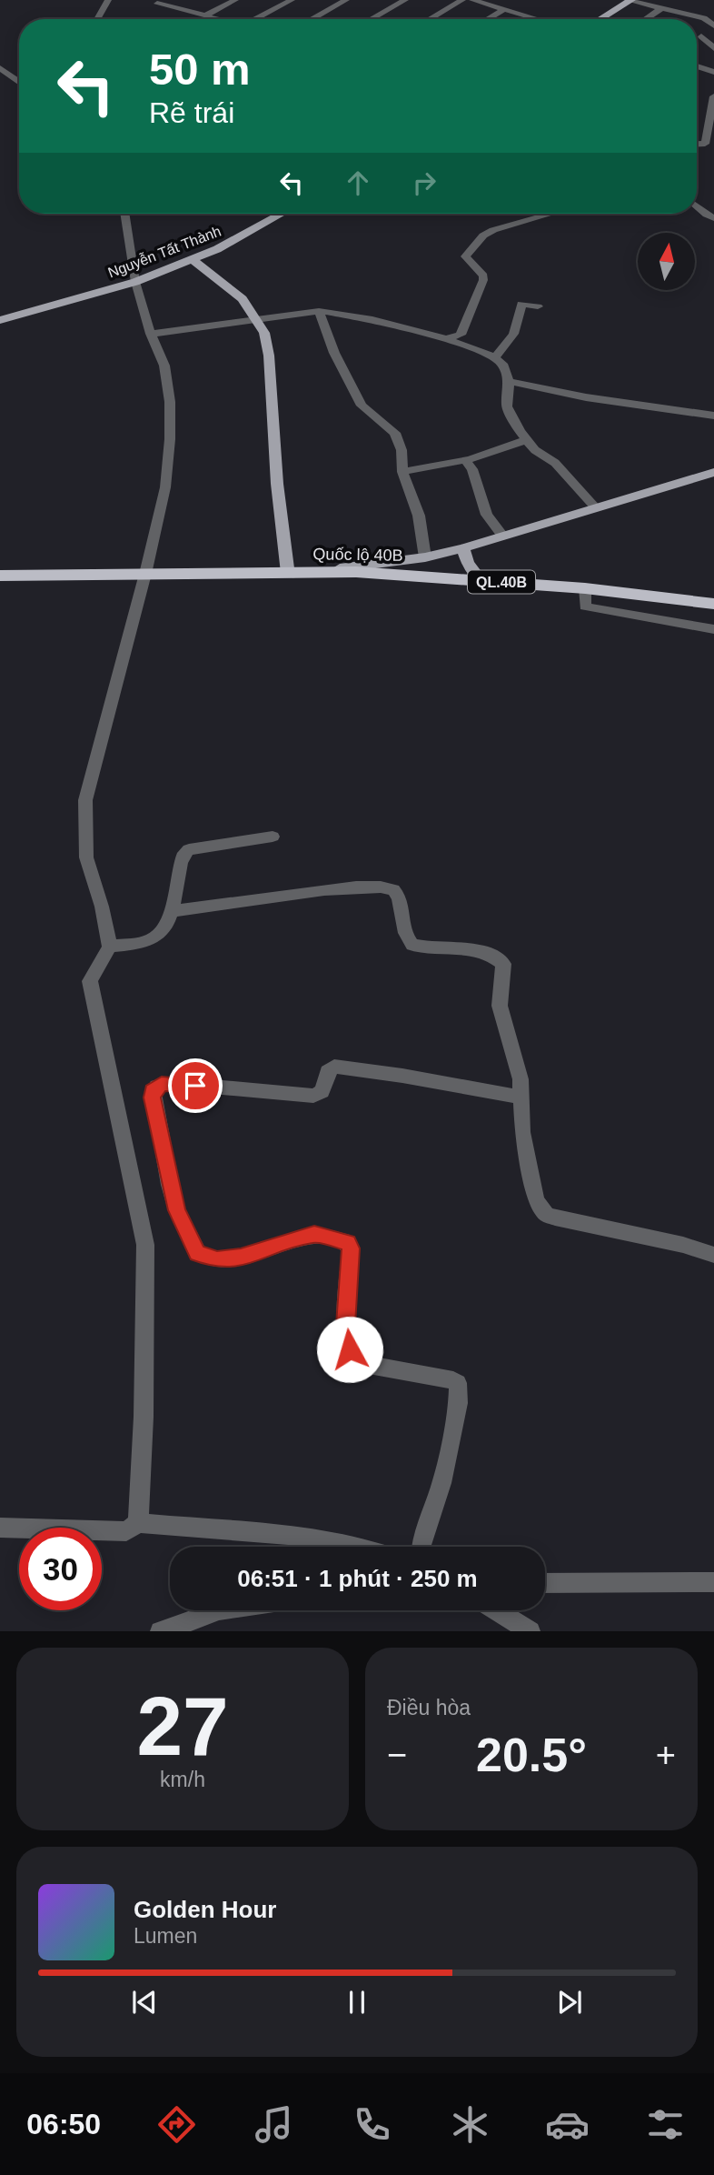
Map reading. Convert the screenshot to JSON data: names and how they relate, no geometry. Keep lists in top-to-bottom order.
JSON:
{
  "streets": {
    "highway": ["Quốc lộ 40B", "QL.40B"],
    "main road": ["Nguyễn Tất Thành"]
  },
  "north": "top",
  "page": {
    "turn": ["50 m", "Rẽ trái"],
    "limit": "30",
    "trip": "06:51 · 1 phút · 250 m",
    "tile": [
      ["27", "km/h"],
      "Điều hòa"
    ],
    "heat": ["−", "20.5°", "+"],
    "song": ["Golden Hour", "Lumen"],
    "tabs": "06:50"
  }
}
